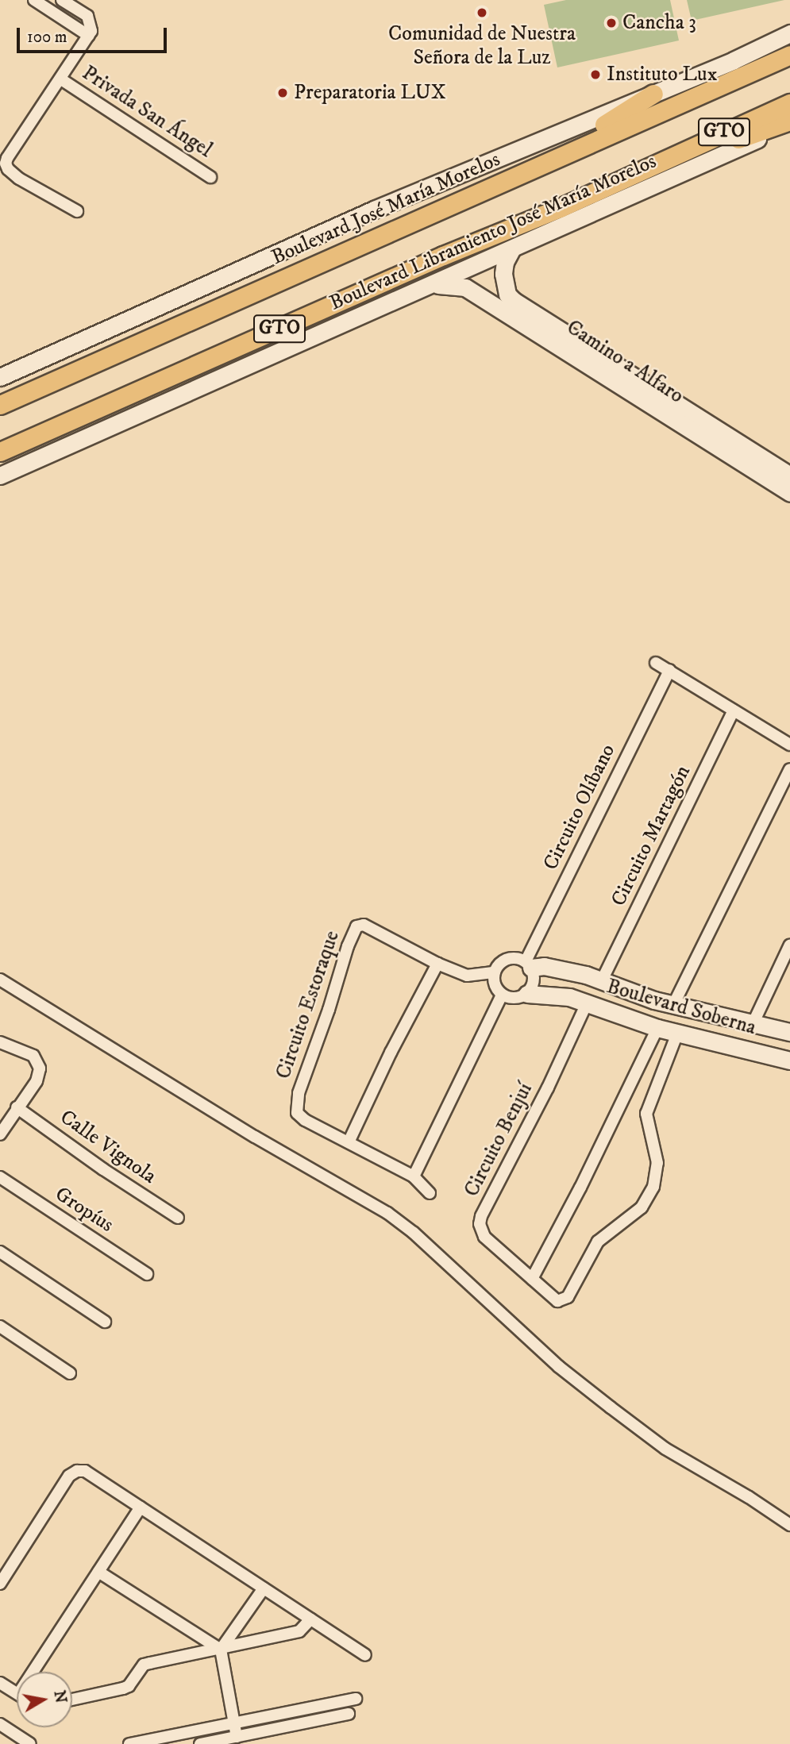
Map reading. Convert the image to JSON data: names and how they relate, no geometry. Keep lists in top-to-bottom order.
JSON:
{
  "streets": {
    "main road": ["GTO", "Boulevard José María Morelos"],
    "street": [
      "Privada San Ángel",
      "Boulevard Libramiento José María Morelos",
      "Camino a Alfaro",
      "Circuito Olíbano",
      "Circuito Martagón",
      "Circuito Estoraque",
      "Boulevard Soberna",
      "Circuito Benjuí",
      "Calle Vignola",
      "Gropíus"
    ]
  },
  "crossings": [
    ["Boulevard Libramiento José María Morelos", "Camino a Alfaro"],
    ["Circuito Olíbano", "Circuito Estoraque"],
    ["Circuito Olíbano", "Boulevard Soberna"],
    ["Circuito Martagón", "Boulevard Soberna"],
    ["Circuito Estoraque", "Boulevard Soberna"],
    ["Boulevard Soberna", "Circuito Benjuí"]
  ],
  "places": [
    "Comunidad de Nuestra Señora de la Luz",
    "Cancha 3",
    "Instituto Lux",
    "Preparatoria LUX"
  ],
  "scale_bar": "100 m",
  "north": "right"
}
